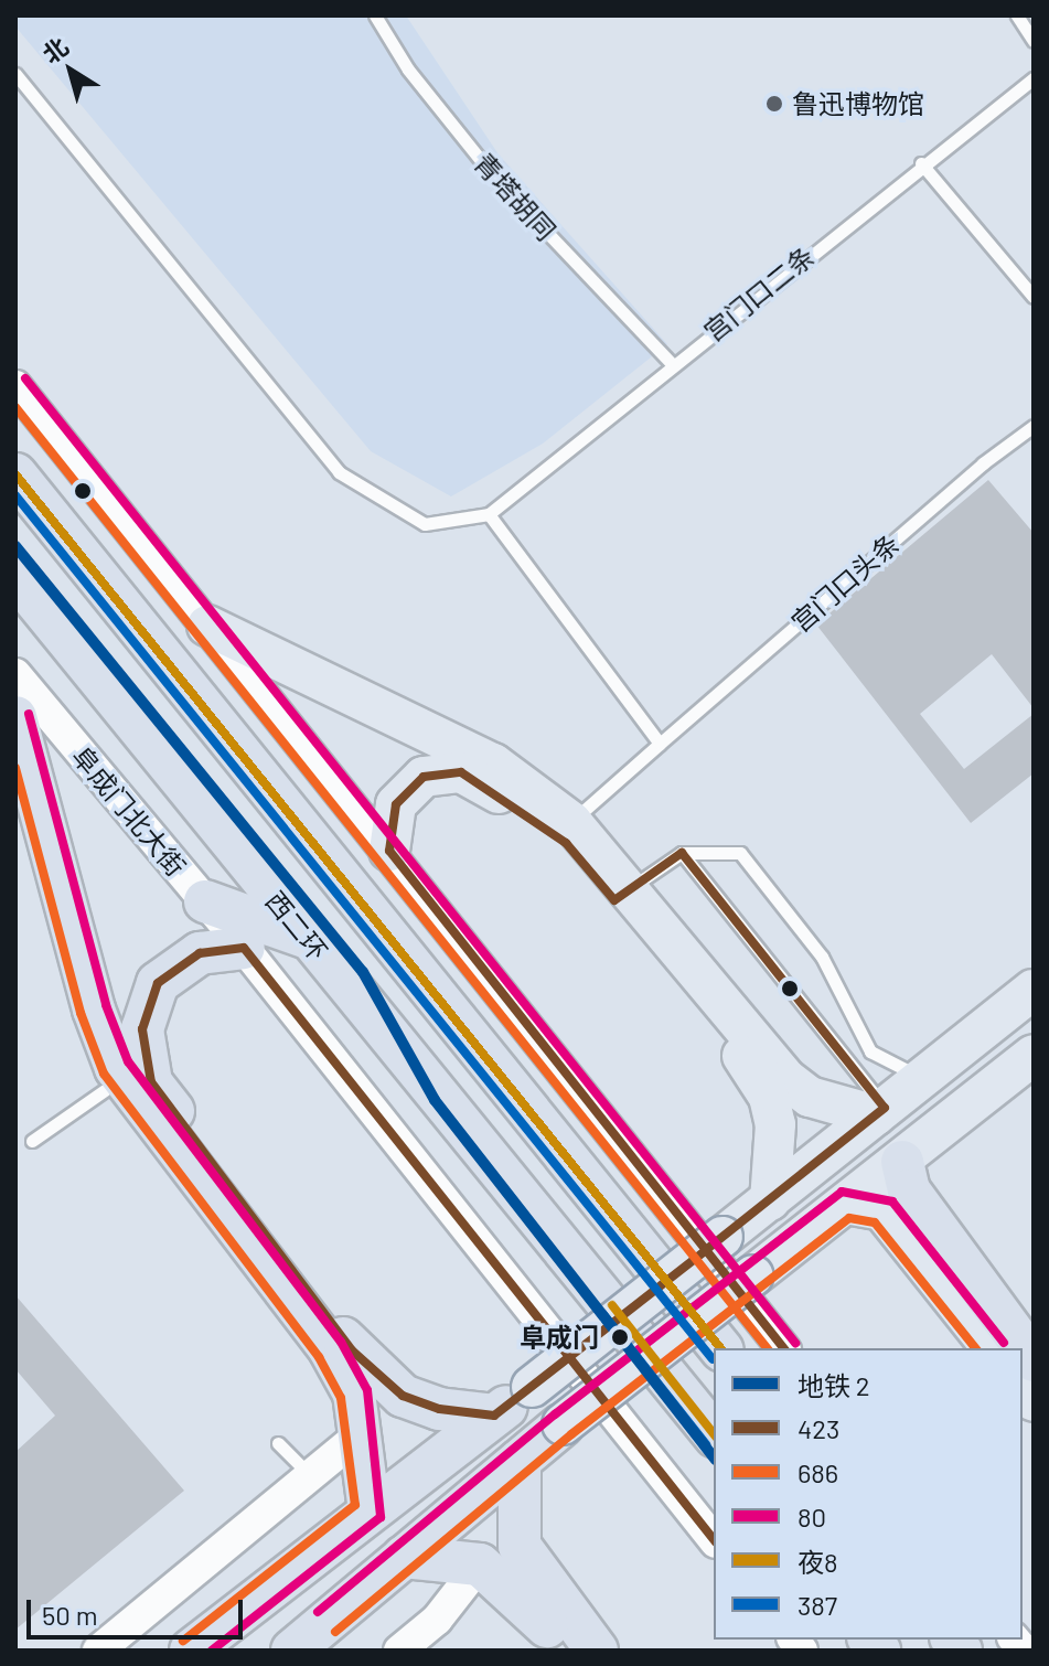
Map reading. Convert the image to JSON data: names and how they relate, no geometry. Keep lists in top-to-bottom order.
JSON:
{
  "streets": {
    "highway": ["西二环"],
    "street": ["阜成门北大街"],
    "lane": ["青塔胡同", "宫门口二条", "宫门口头条"]
  },
  "crossings": [
    ["青塔胡同", "宫门口二条"]
  ],
  "places": ["鲁迅博物馆", "阜成门"],
  "lines": [
    "transit line 80",
    "transit line 686",
    "transit line 夜8",
    "transit line 387",
    "metro line 2",
    "transit line 423"
  ],
  "legend": [
    "地铁 2",
    "423",
    "686",
    "80",
    "夜8",
    "387"
  ],
  "scale_bar": "50 m",
  "north": "top left"
}
